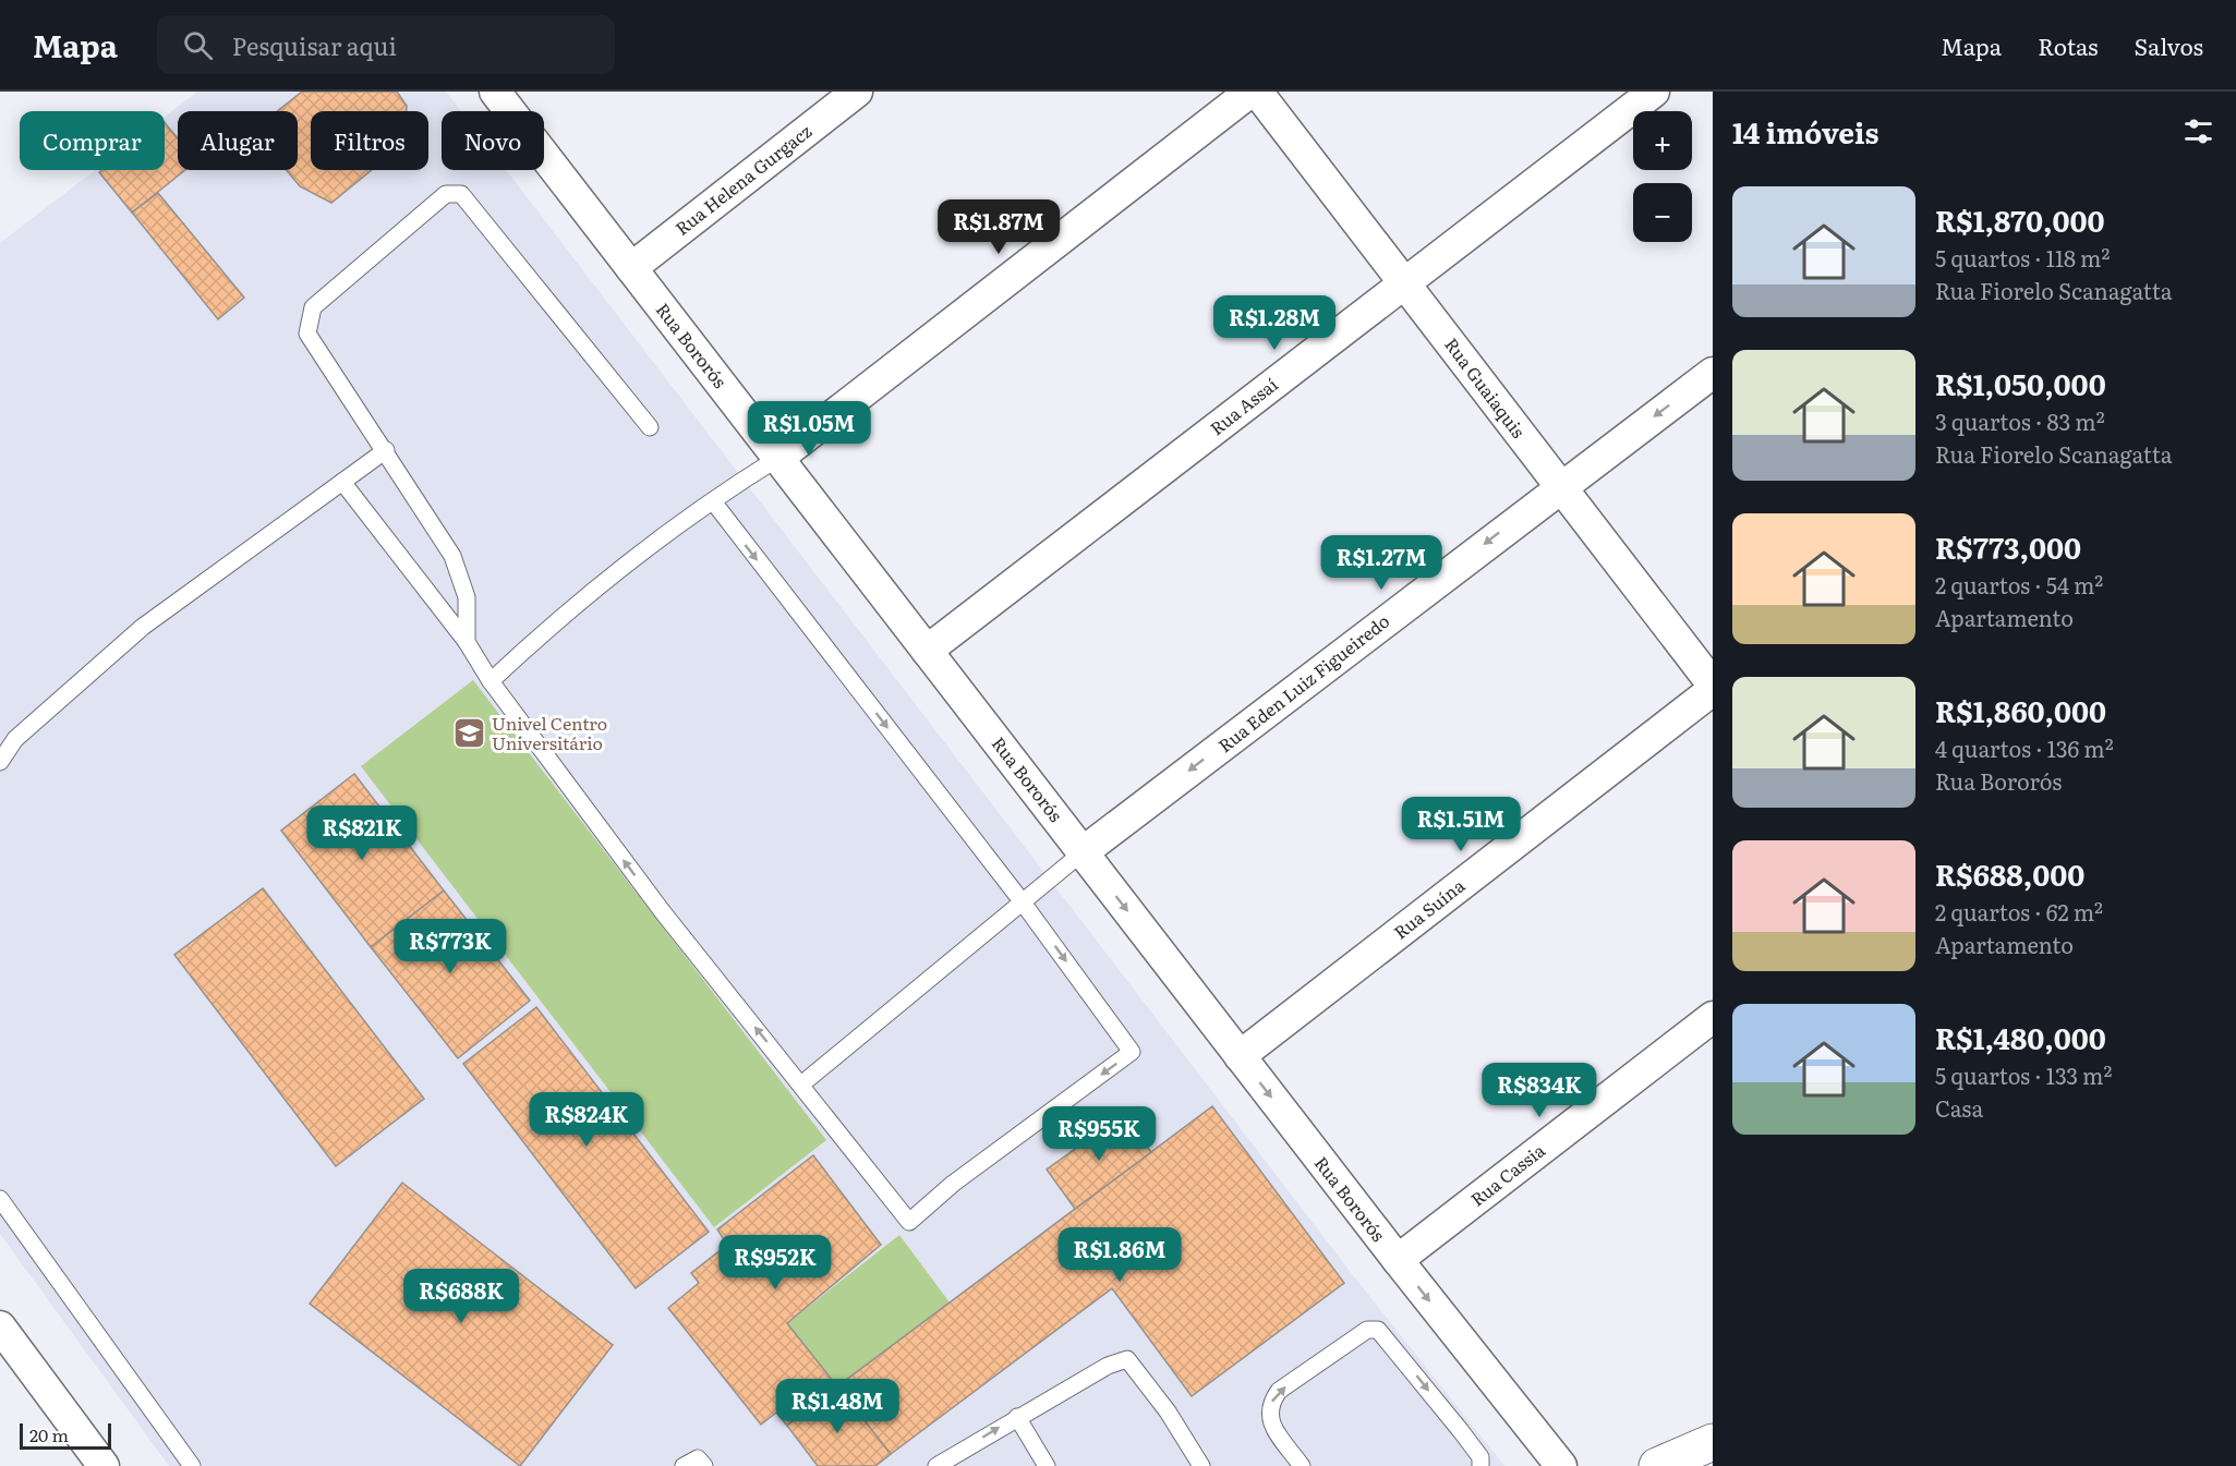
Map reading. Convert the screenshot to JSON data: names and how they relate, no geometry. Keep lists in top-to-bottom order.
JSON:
{
  "streets": {
    "street": [
      "Rua Helena Gurgacz",
      "Rua Bororós",
      "Rua Guaiaquis",
      "Rua Assaí",
      "Rua Eden Luiz Figueiredo",
      "Rua Suína",
      "Rua Cassia"
    ]
  },
  "crossings": [
    ["Rua Helena Gurgacz", "Rua Bororós"],
    ["Rua Bororós", "Rua Assaí"],
    ["Rua Bororós", "Rua Eden Luiz Figueiredo"],
    ["Rua Bororós", "Rua Suína"],
    ["Rua Bororós", "Rua Cassia"],
    ["Rua Guaiaquis", "Rua Assaí"],
    ["Rua Guaiaquis", "Rua Eden Luiz Figueiredo"]
  ],
  "one_way": ["Rua Bororós", "Rua Eden Luiz Figueiredo"],
  "places": {
    "school or university": ["Univel Centro Universitário"]
  },
  "scale_bar": "20 m",
  "page": {
    "header": "Mapa",
    "search": "Pesquisar aqui",
    "nav": ["Mapa", "Rotas", "Salvos"],
    "heading": "14 imóveis",
    "map_buttons": ["+", "−"],
    "chip": [
      "Comprar",
      "Alugar",
      "Filtros",
      "Novo"
    ],
    "list": [
      {
        "name": "R$1,870,000",
        "note": "5 quartos · 118 m² · Rua Fiorelo Scanagatta"
      },
      {
        "name": "R$1,050,000",
        "note": "3 quartos · 83 m² · Rua Fiorelo Scanagatta"
      },
      {
        "name": "R$773,000",
        "note": "2 quartos · 54 m² · Apartamento"
      },
      {
        "name": "R$1,860,000",
        "note": "4 quartos · 136 m² · Rua Bororós"
      },
      {
        "name": "R$688,000",
        "note": "2 quartos · 62 m² · Apartamento"
      },
      {
        "name": "R$1,480,000",
        "note": "5 quartos · 133 m² · Casa"
      }
    ],
    "price": [
      "R$1.87M",
      "R$1.28M",
      "R$1.05M",
      "R$1.27M",
      "R$1.51M",
      "R$821K",
      "R$773K",
      "R$834K",
      "R$824K",
      "R$955K",
      "R$1.86M",
      "R$952K",
      "R$688K",
      "R$1.48M"
    ],
    "scale": "20 m"
  }
}
